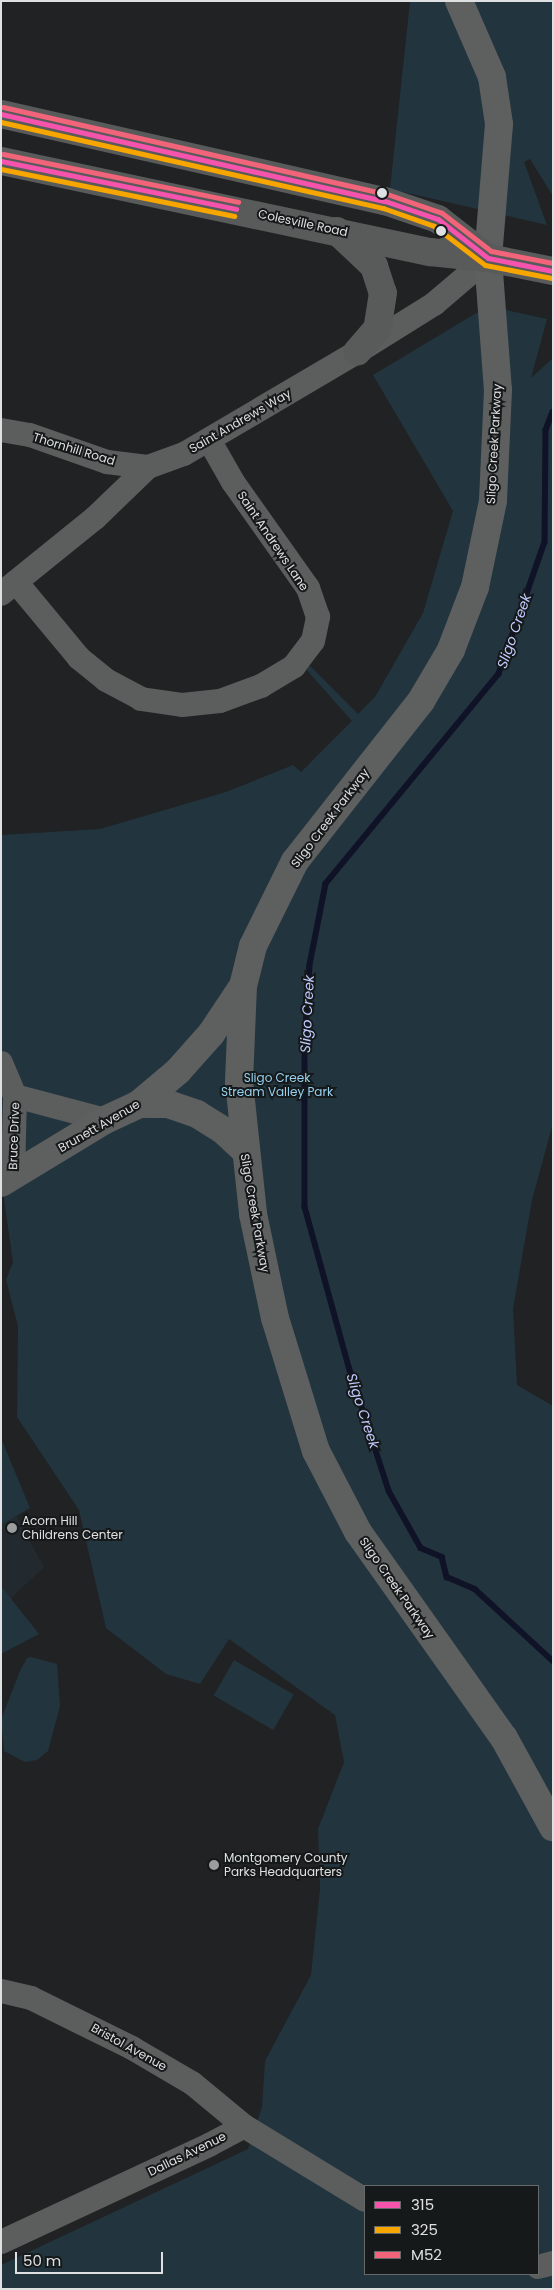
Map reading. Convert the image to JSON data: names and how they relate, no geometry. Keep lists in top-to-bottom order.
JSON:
{
  "streets": {
    "highway": ["Colesville Road"],
    "street": [
      "Saint Andrews Way",
      "Sligo Creek Parkway",
      "Thornhill Road",
      "Saint Andrews Lane",
      "Brunett Avenue",
      "Bruce Drive",
      "Bristol Avenue",
      "Dallas Avenue"
    ]
  },
  "crossings": [
    ["Colesville Road", "Saint Andrews Way"],
    ["Colesville Road", "Sligo Creek Parkway"],
    ["Saint Andrews Way", "Sligo Creek Parkway"],
    ["Saint Andrews Way", "Thornhill Road"],
    ["Saint Andrews Way", "Saint Andrews Lane"],
    ["Sligo Creek Parkway", "Brunett Avenue"],
    ["Brunett Avenue", "Bruce Drive"],
    ["Bristol Avenue", "Dallas Avenue"]
  ],
  "water": ["Sligo Creek"],
  "parks": ["Sligo Creek Stream Valley Park"],
  "places": ["Acorn Hill Childrens Center", "Montgomery County Parks Headquarters"],
  "lines": ["transit line M52", "transit line 315", "transit line 325"],
  "legend": ["315", "325", "M52"],
  "scale_bar": "50 m"
}
